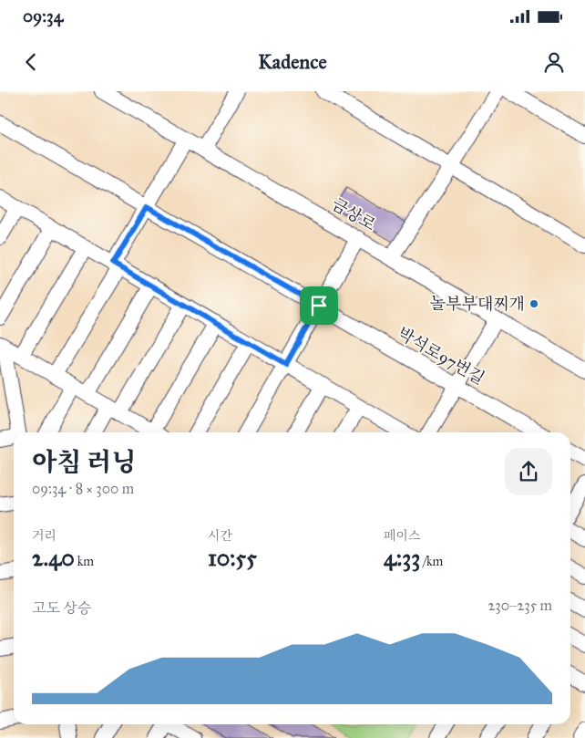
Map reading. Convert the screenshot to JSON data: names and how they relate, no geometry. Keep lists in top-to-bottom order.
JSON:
{
  "streets": {
    "street": ["금상로", "박석로97번길"]
  },
  "places": ["놀부부대찌개"],
  "page": {
    "status": "09:34",
    "header": "Kadence",
    "heading": ["아침 러닝", "09:34 · 8 × 300 m"],
    "stats": [
      ["거리", "2.40 km"],
      ["시간", "10:55"],
      ["페이스", "4:33 /km"]
    ],
    "chart": ["고도 상승", "230–235 m"]
  }
}
